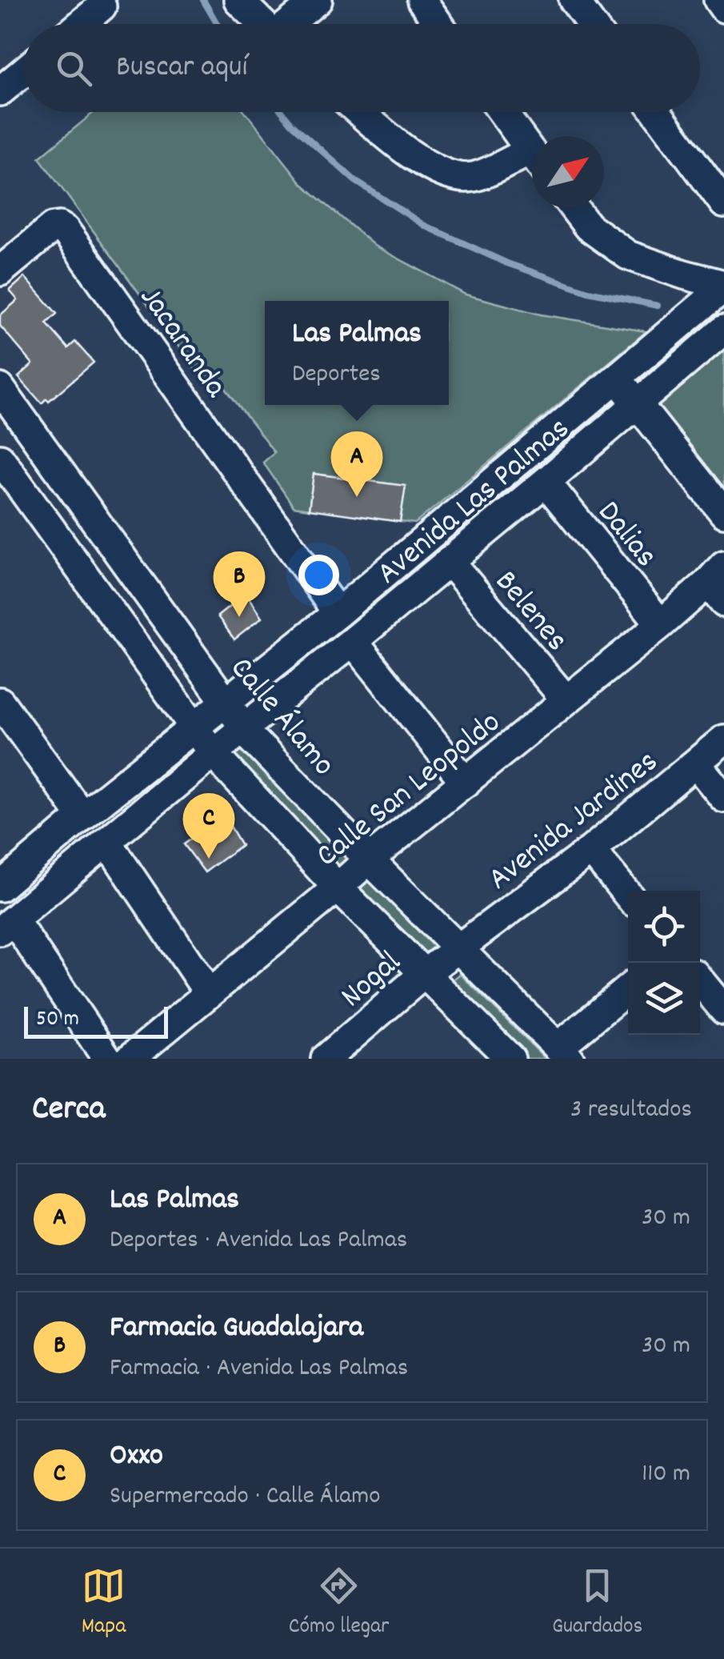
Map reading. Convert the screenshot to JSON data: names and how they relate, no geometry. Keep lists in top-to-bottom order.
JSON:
{
  "streets": {
    "street": [
      "Jacaranda",
      "Avenida Las Palmas",
      "Dalias",
      "Belenes",
      "Calle Álamo",
      "Calle San Leopoldo",
      "Avenida Jardines",
      "Nogal"
    ]
  },
  "crossings": [
    ["Jacaranda", "Avenida Las Palmas"],
    ["Avenida Las Palmas", "Dalias"],
    ["Avenida Las Palmas", "Belenes"],
    ["Avenida Las Palmas", "Calle Álamo"],
    ["Dalias", "Calle San Leopoldo"],
    ["Belenes", "Calle San Leopoldo"],
    ["Calle Álamo", "Calle San Leopoldo"],
    ["Calle Álamo", "Avenida Jardines"],
    ["Calle Álamo", "Nogal"],
    ["Avenida Jardines", "Nogal"]
  ],
  "scale_bar": "50 m",
  "north": "top right",
  "page": {
    "search": "Buscar aquí",
    "popup": ["Las Palmas", "Deportes"],
    "pins": ["A", "B", "C"],
    "scale": "50 m",
    "heading": ["Cerca", "3 resultados"],
    "list": [
      {
        "mark": "A",
        "name": "Las Palmas",
        "note": "Deportes · Avenida Las Palmas",
        "value": "30 m"
      },
      {
        "mark": "B",
        "name": "Farmacia Guadalajara",
        "note": "Farmacia · Avenida Las Palmas",
        "value": "30 m"
      },
      {
        "mark": "C",
        "name": "Oxxo",
        "note": "Supermercado · Calle Álamo",
        "value": "110 m"
      }
    ],
    "nav": ["Mapa", "Cómo llegar", "Guardados"]
  }
}
